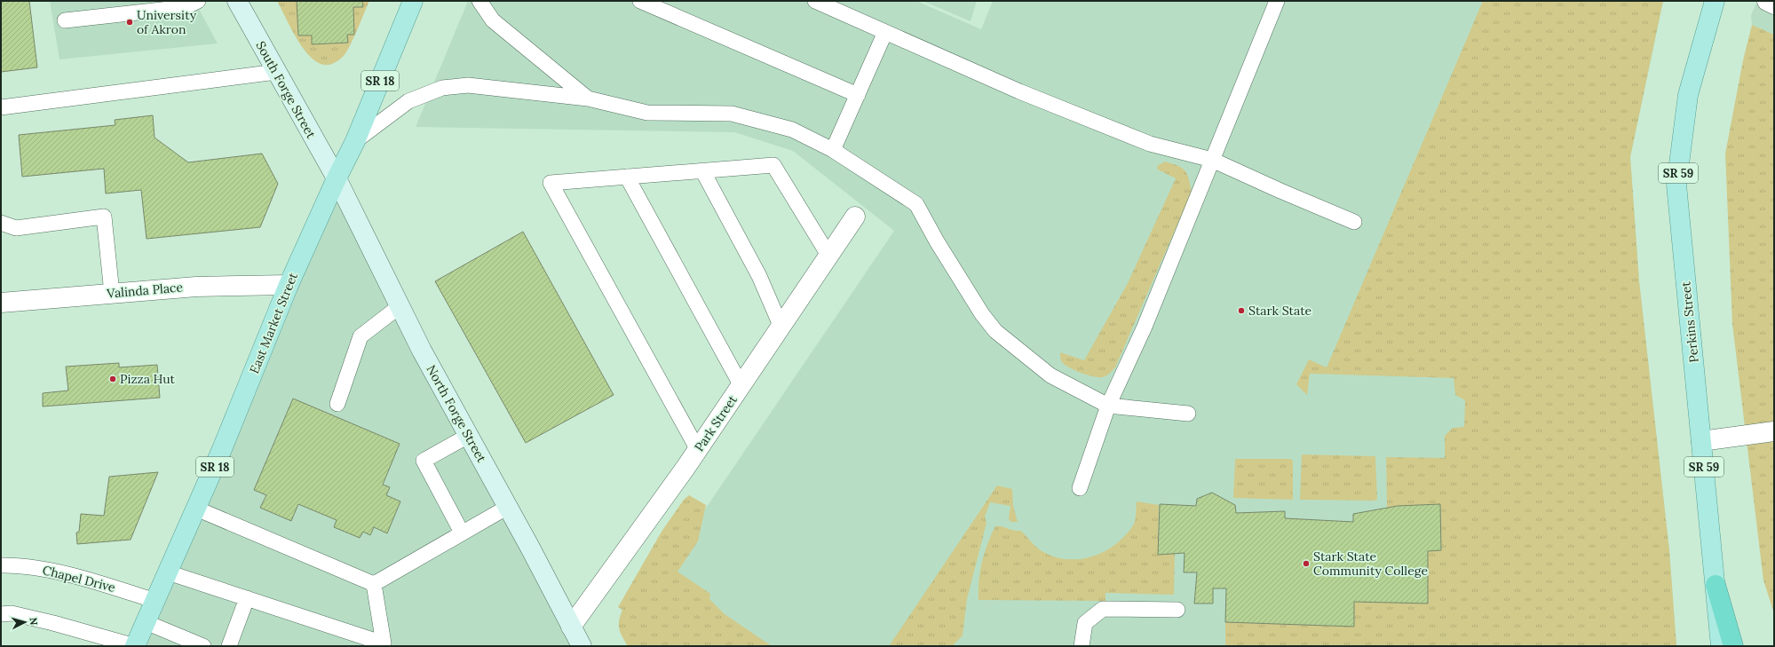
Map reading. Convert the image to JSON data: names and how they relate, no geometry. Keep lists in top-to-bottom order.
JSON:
{
  "streets": {
    "main road": [
      "SR 18",
      "SR 59",
      "Perkins Street",
      "East Market Street"
    ],
    "street": [
      "South Forge Street",
      "Valinda Place",
      "North Forge Street",
      "Park Street"
    ],
    "lane": ["Chapel Drive"]
  },
  "crossings": [
    ["South Forge Street", "East Market Street"],
    ["South Forge Street", "North Forge Street"],
    ["Valinda Place", "East Market Street"],
    ["East Market Street", "North Forge Street"],
    ["East Market Street", "Chapel Drive"],
    ["North Forge Street", "Park Street"]
  ],
  "places": [
    "University of Akron",
    "Stark State",
    "Pizza Hut",
    "Stark State Community College"
  ],
  "north": "right"
}
